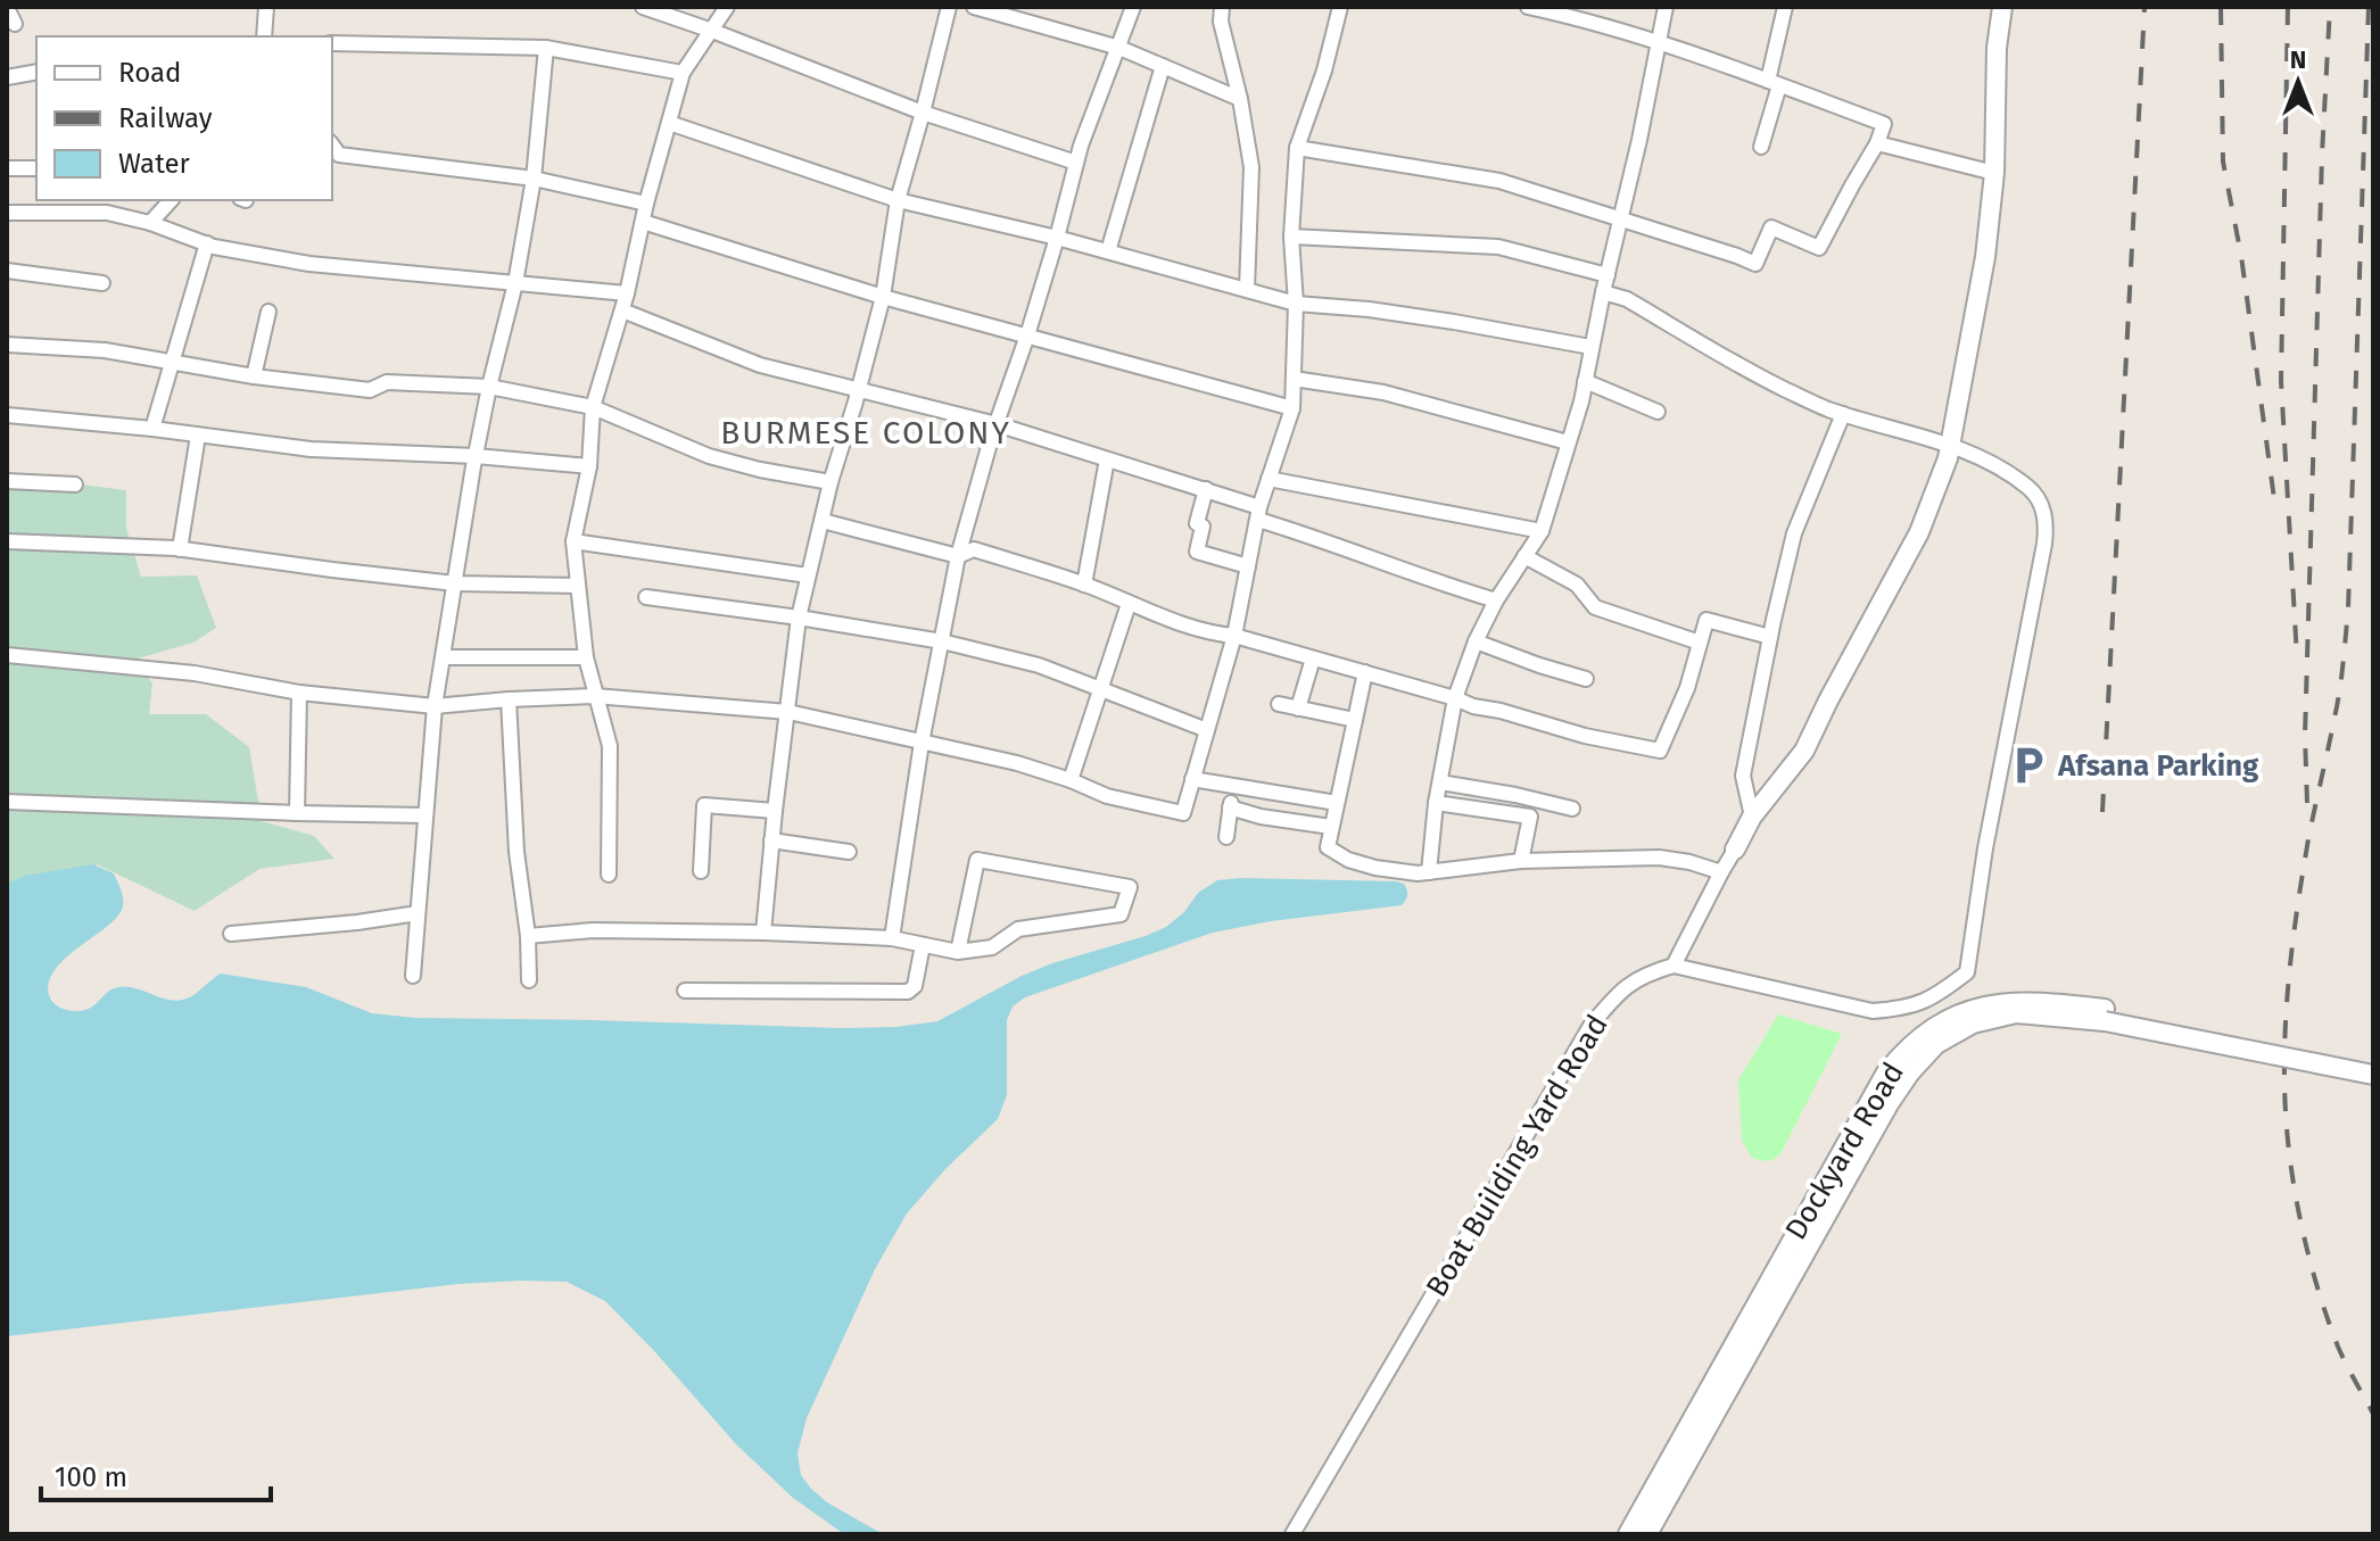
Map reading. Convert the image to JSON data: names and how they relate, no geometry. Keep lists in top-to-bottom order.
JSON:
{
  "streets": {
    "street": ["Dockyard Road", "Boat Building Yard Road"]
  },
  "districts": ["BURMESE COLONY"],
  "places": {
    "parking": ["Afsana Parking"]
  },
  "legend": ["Road", "Railway", "Water"],
  "scale_bar": "100 m",
  "north": "top"
}
